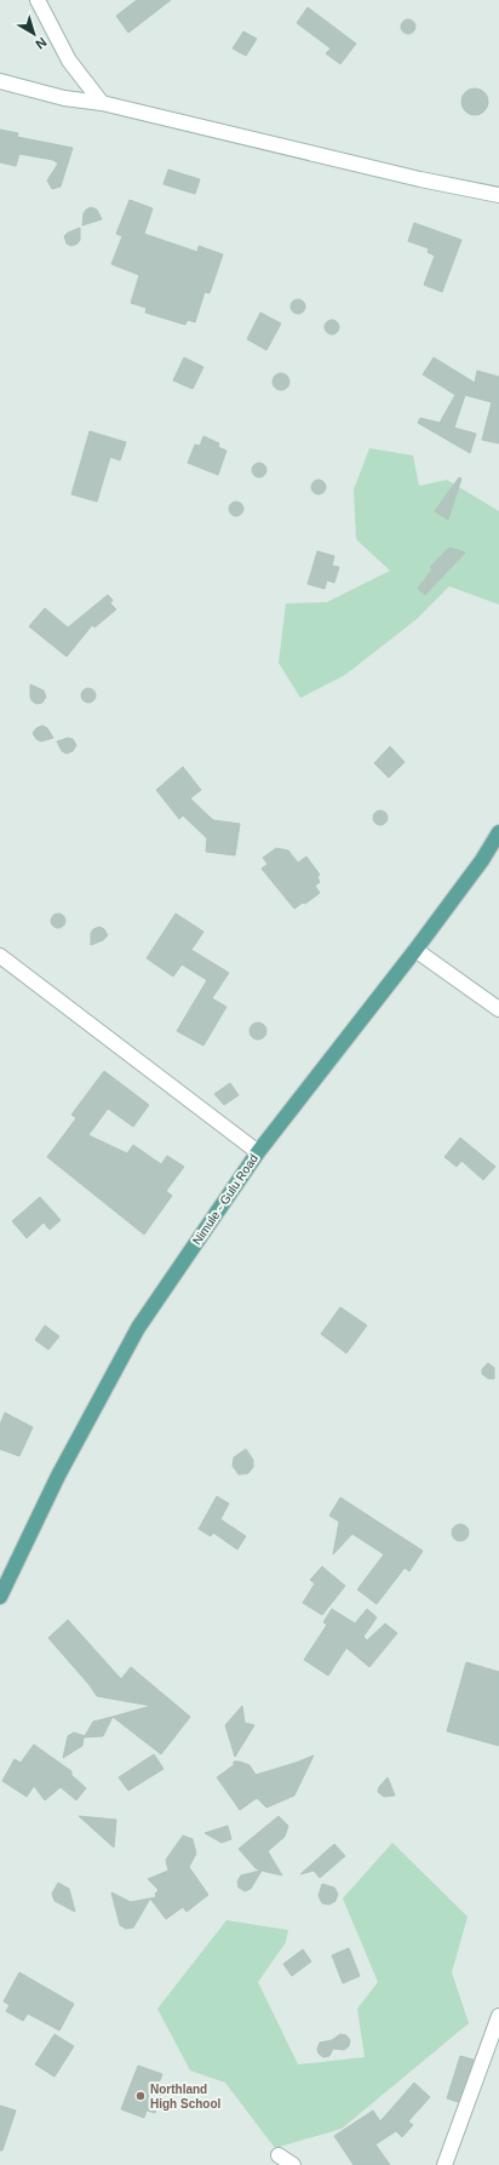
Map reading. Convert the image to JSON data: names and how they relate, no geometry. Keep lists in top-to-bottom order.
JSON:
{
  "streets": {
    "main road": ["Nimule - Gulu Road"]
  },
  "places": ["Northland High School"],
  "north": "bottom right"
}
